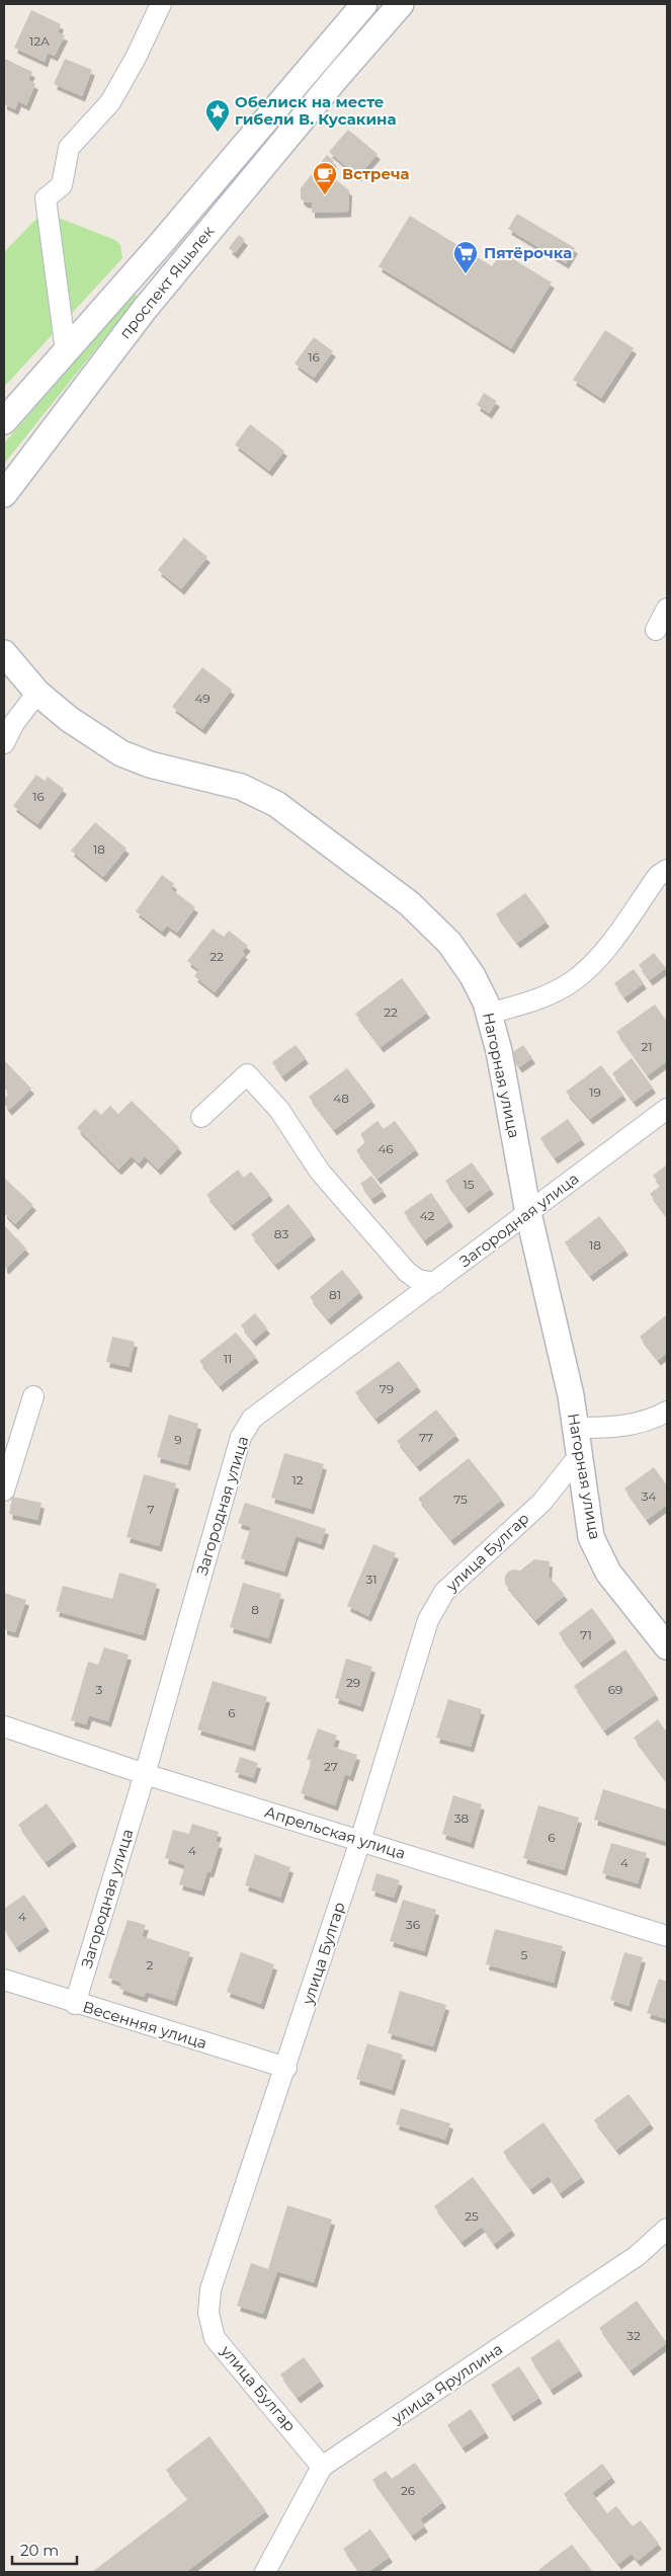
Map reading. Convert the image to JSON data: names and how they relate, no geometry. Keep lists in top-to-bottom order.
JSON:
{
  "streets": {
    "street": [
      "проспект Яшьлек",
      "Нагорная улица",
      "Загородная улица",
      "улица Булгар",
      "Апрельская улица",
      "Весенняя улица",
      "улица Яруллина"
    ]
  },
  "crossings": [
    ["Нагорная улица", "Загородная улица"],
    ["Нагорная улица", "улица Булгар"],
    ["Загородная улица", "Апрельская улица"],
    ["Загородная улица", "Весенняя улица"],
    ["улица Булгар", "Апрельская улица"],
    ["улица Булгар", "Весенняя улица"],
    ["улица Булгар", "улица Яруллина"]
  ],
  "places": {
    "place": ["Обелиск на месте гибели В. Кусакина"],
    "cafe": ["Встреча"],
    "supermarket": ["Пятёрочка"]
  },
  "house_numbers": [
    "12А",
    "16",
    "49",
    "16",
    "18",
    "22",
    "22",
    "21",
    "19",
    "48",
    "46",
    "15",
    "42",
    "83",
    "18",
    "81",
    "11",
    "79",
    "77",
    "9",
    "12",
    "34",
    "75",
    "7",
    "31",
    "8",
    "71",
    "29",
    "3",
    "69",
    "6",
    "27",
    "38",
    "6",
    "4",
    "4",
    "4",
    "36",
    "5",
    "2",
    "25",
    "32",
    "26"
  ],
  "scale_bar": "20 m"
}
